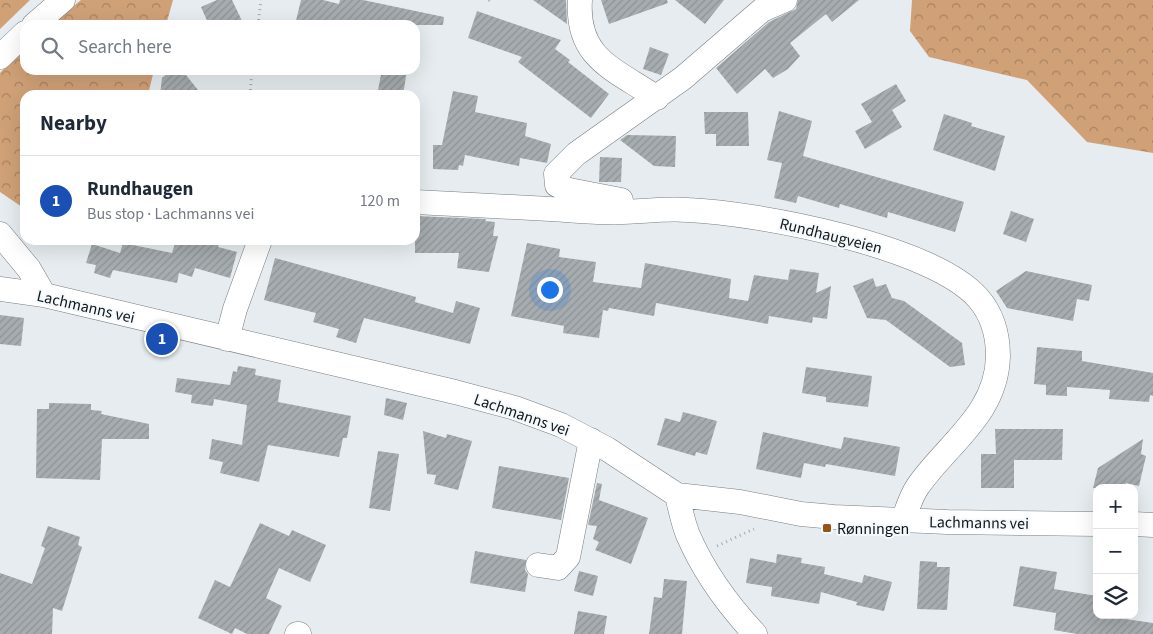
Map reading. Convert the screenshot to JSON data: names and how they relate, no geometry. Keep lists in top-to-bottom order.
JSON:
{
  "streets": {
    "street": ["Rundhaugveien", "Lachmanns vei"]
  },
  "crossings": [
    ["Rundhaugveien", "Lachmanns vei"]
  ],
  "places": {
    "transit": ["Rønningen"]
  },
  "page": {
    "search": "Search here",
    "heading": "Nearby",
    "list": [
      {
        "mark": "1",
        "name": "Rundhaugen",
        "note": "Bus stop · Lachmanns vei",
        "value": "120 m"
      }
    ],
    "pins": "1",
    "map_buttons": ["+", "−"]
  }
}
